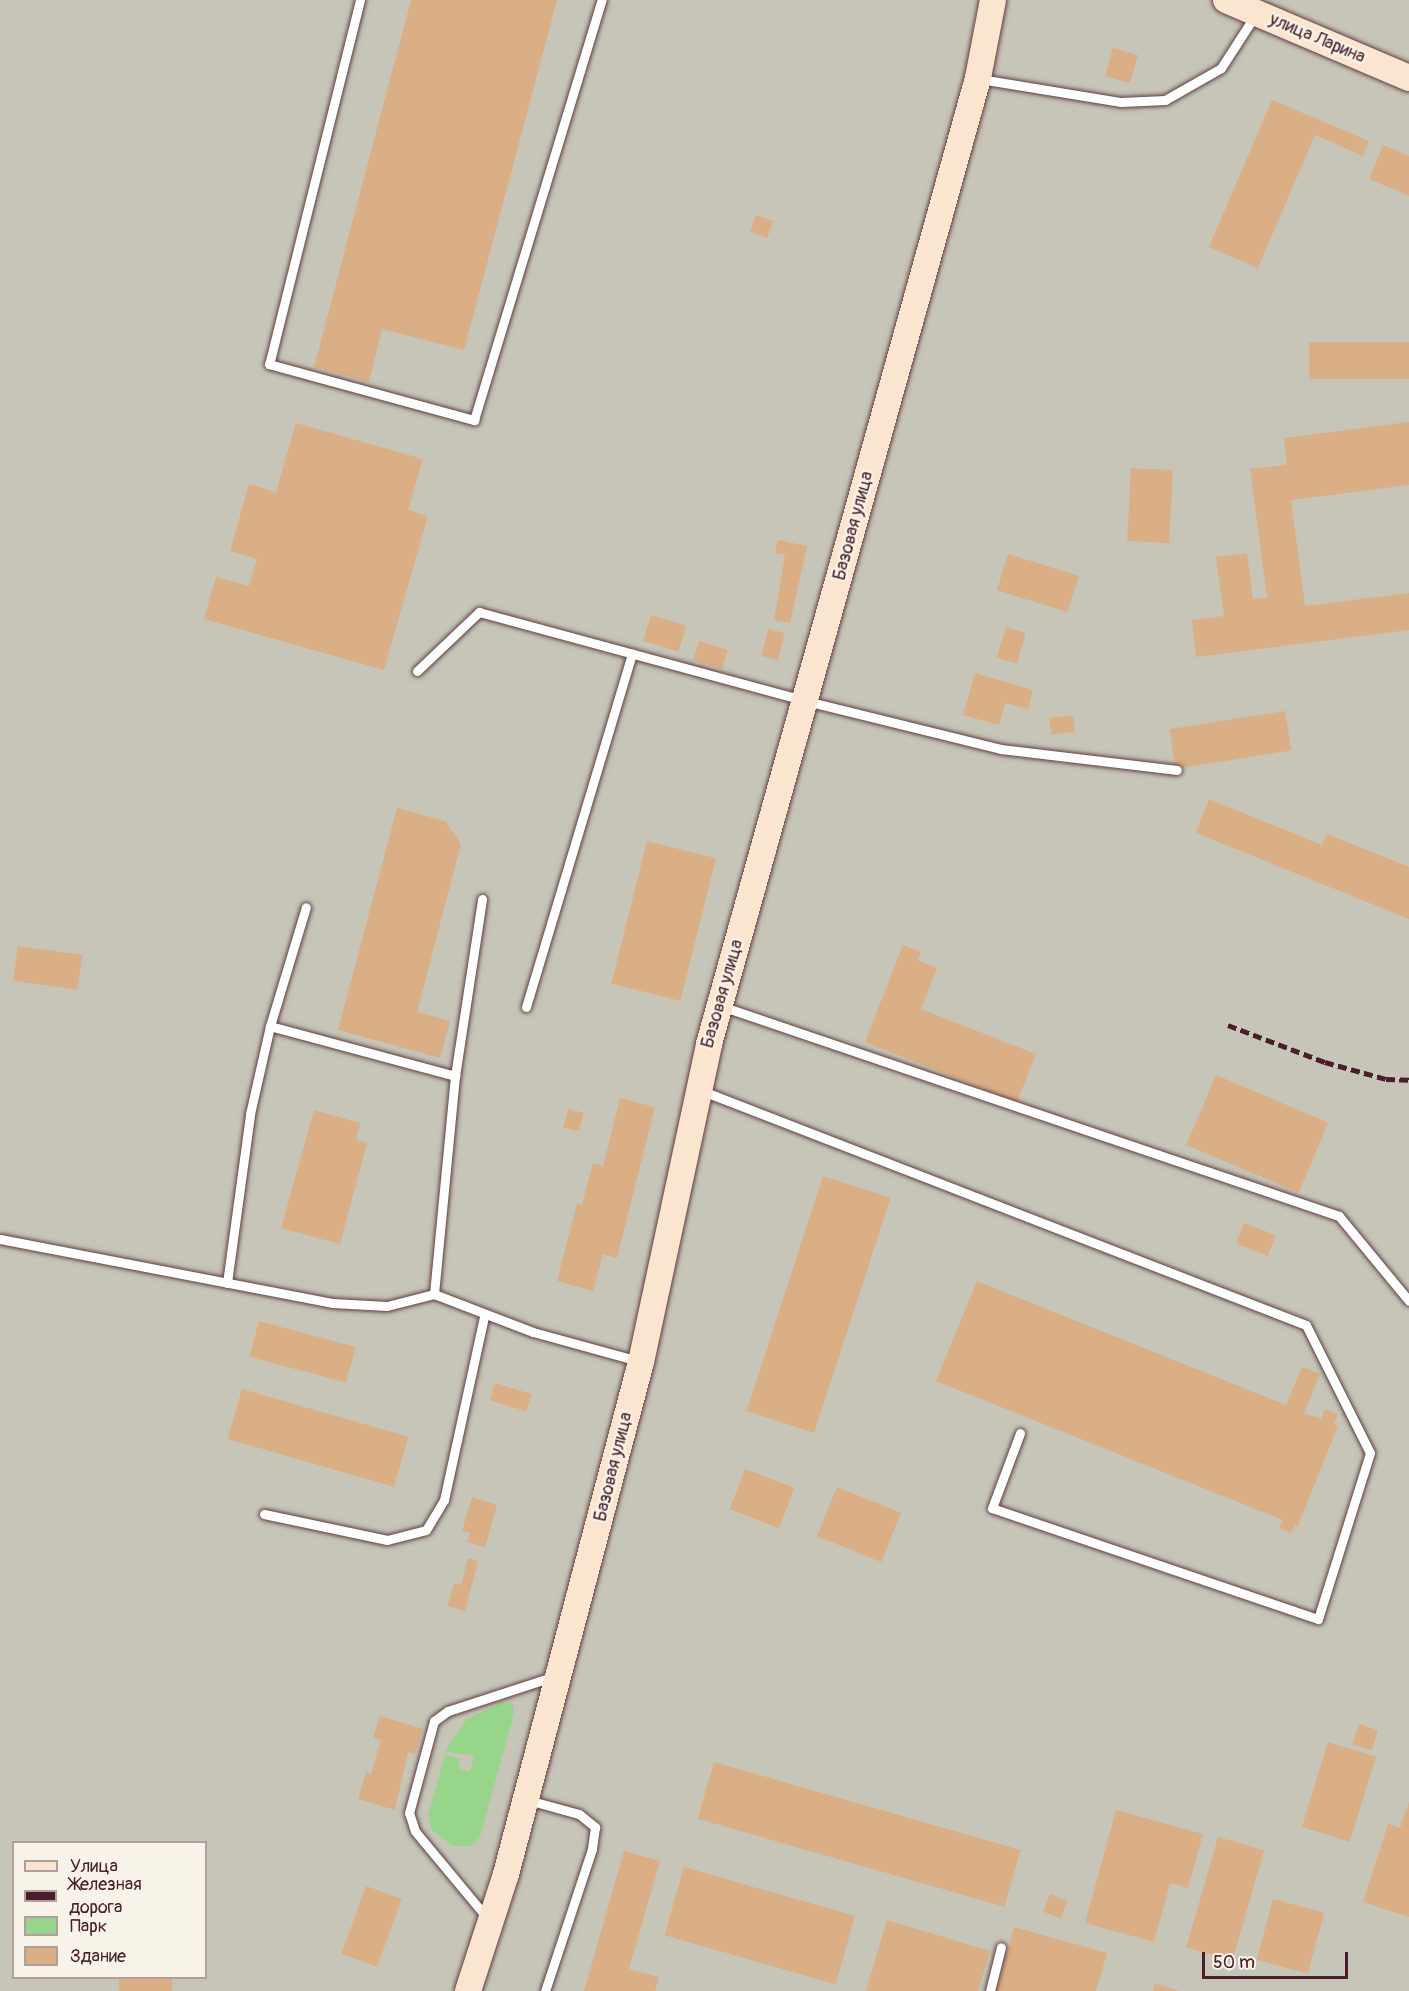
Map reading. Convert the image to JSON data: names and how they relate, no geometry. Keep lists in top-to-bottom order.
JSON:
{
  "streets": {
    "street": ["улица Ларина", "Базовая улица"]
  },
  "legend": [
    "Улица",
    "Железная дорога",
    "Парк",
    "Здание"
  ],
  "scale_bar": "50 m"
}
